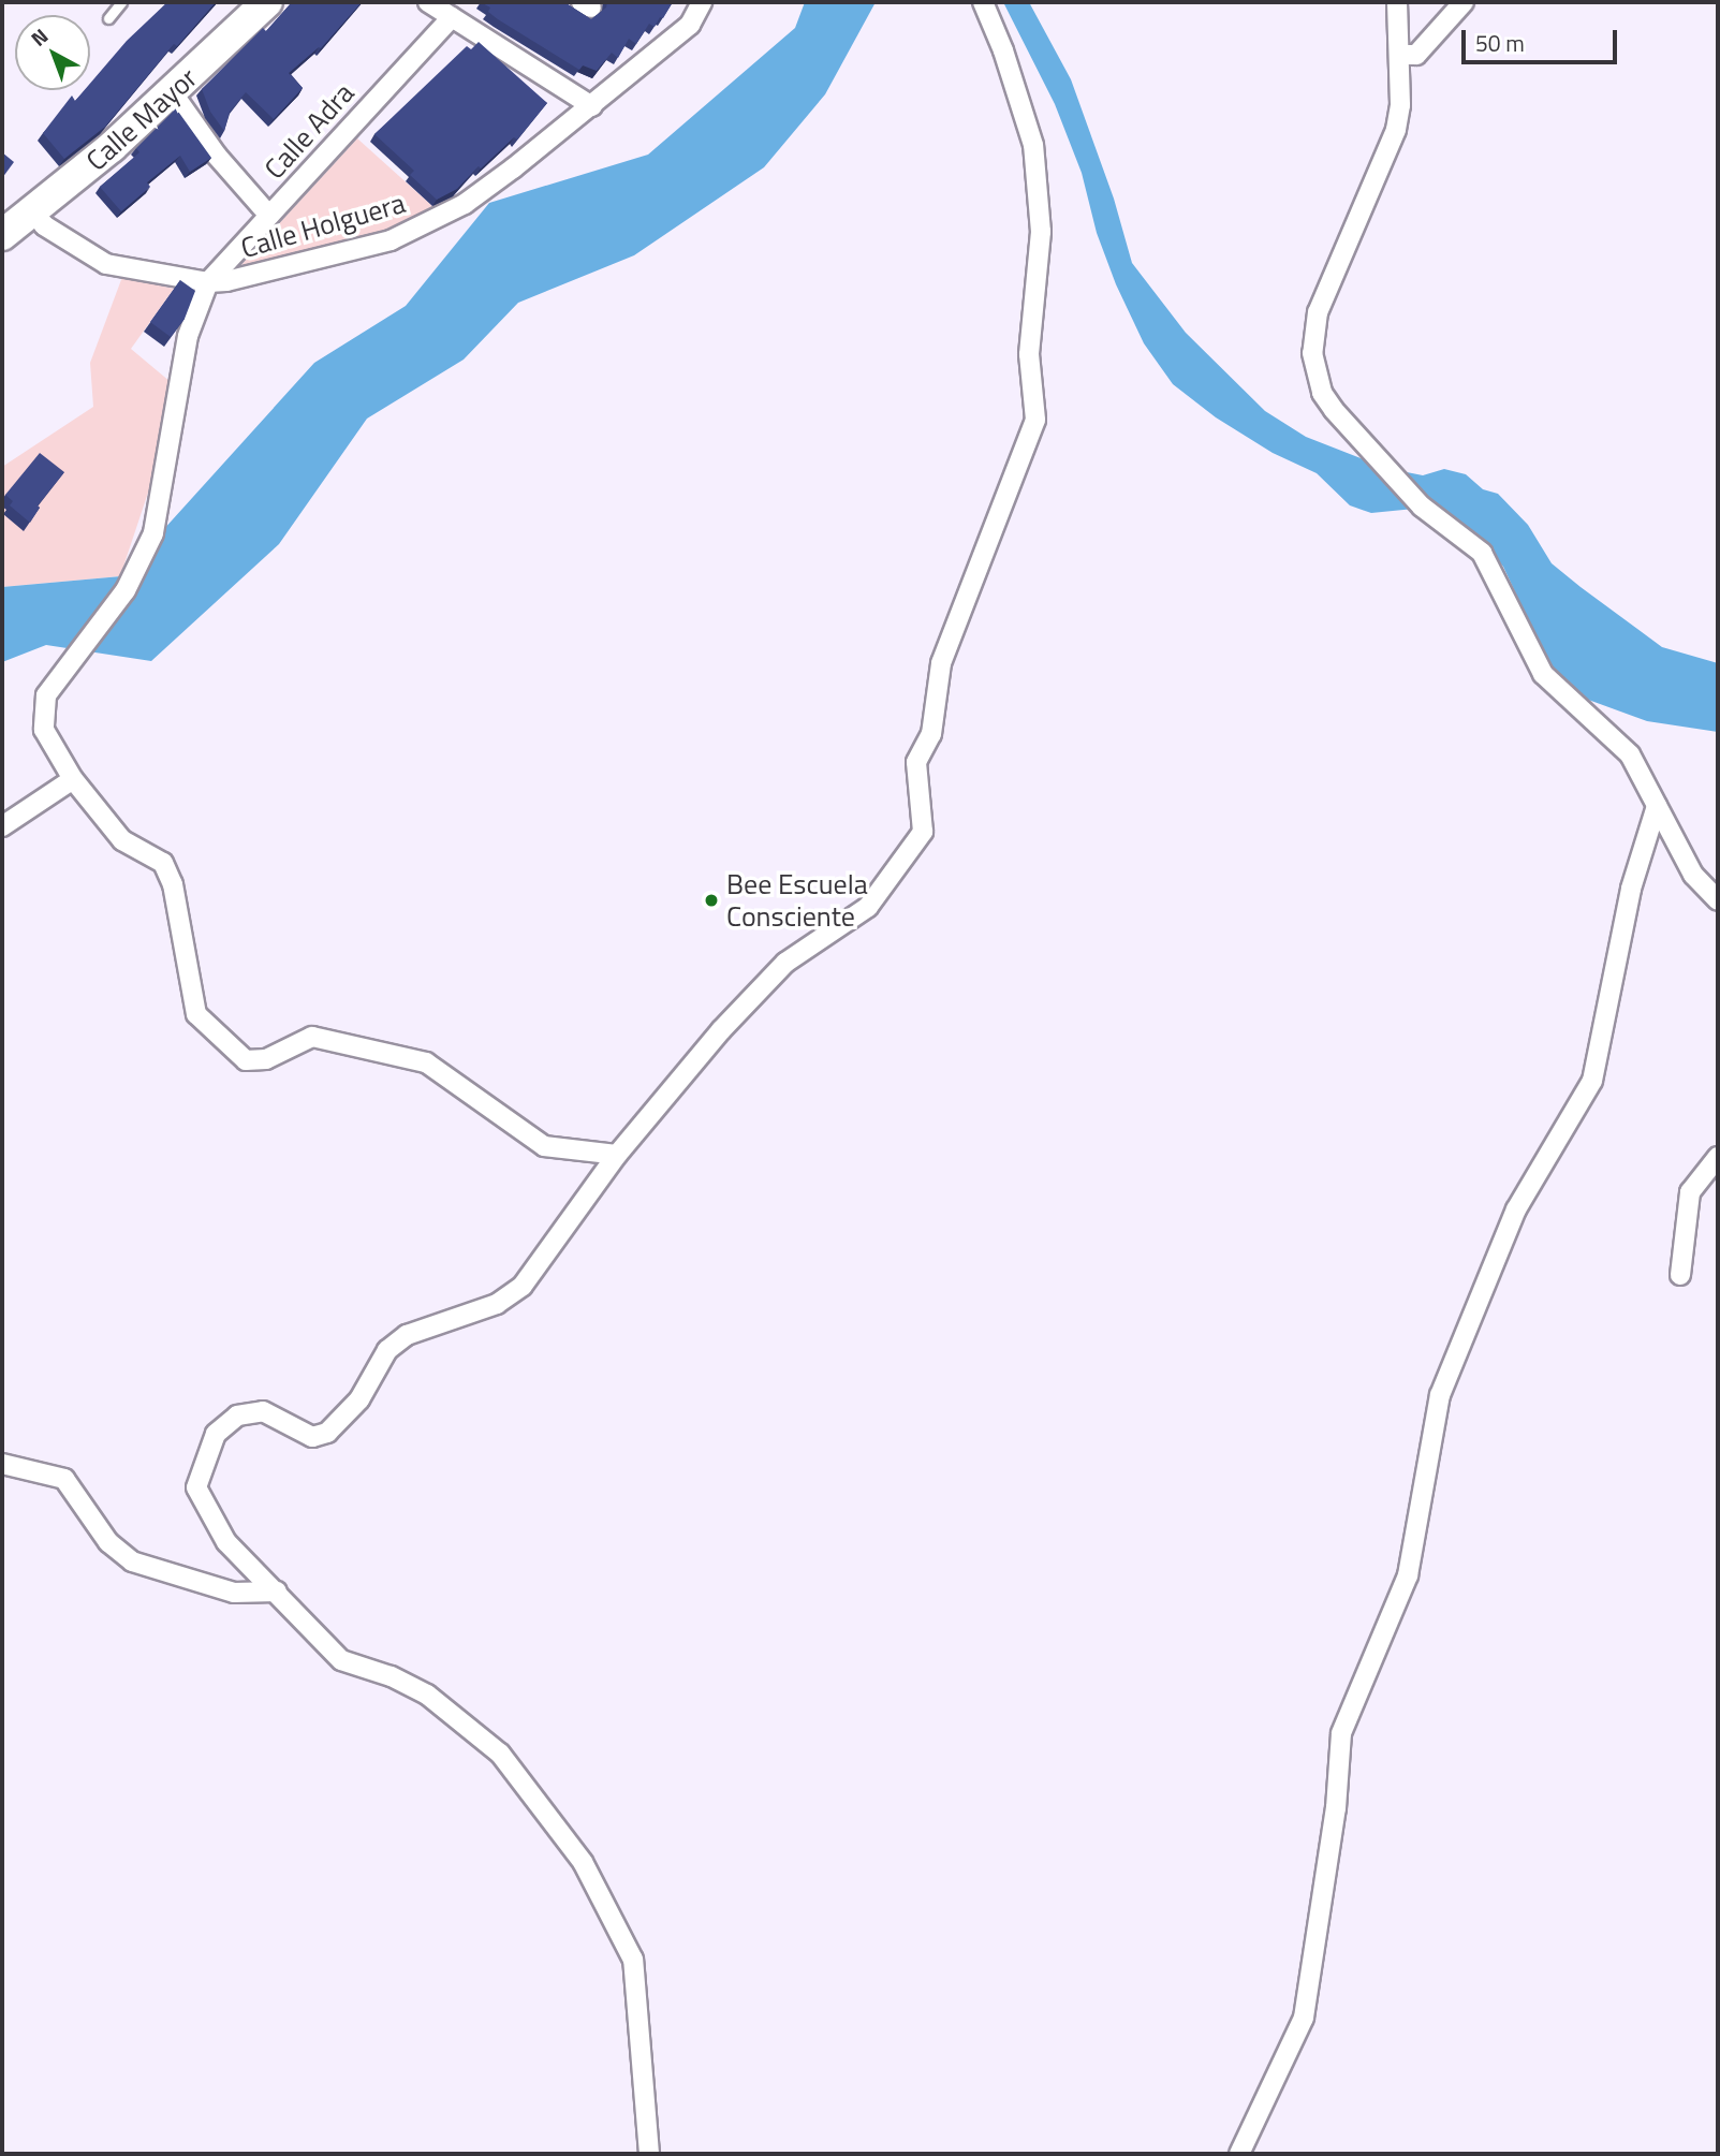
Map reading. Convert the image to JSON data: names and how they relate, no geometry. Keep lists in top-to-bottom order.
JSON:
{
  "streets": {
    "main road": ["Calle Mayor"],
    "street": ["Calle Adra", "Calle Holguera"]
  },
  "crossings": [
    ["Calle Mayor", "Calle Holguera"],
    ["Calle Adra", "Calle Holguera"]
  ],
  "places": ["Bee Escuela Consciente"],
  "scale_bar": "50 m",
  "north": "top left"
}
